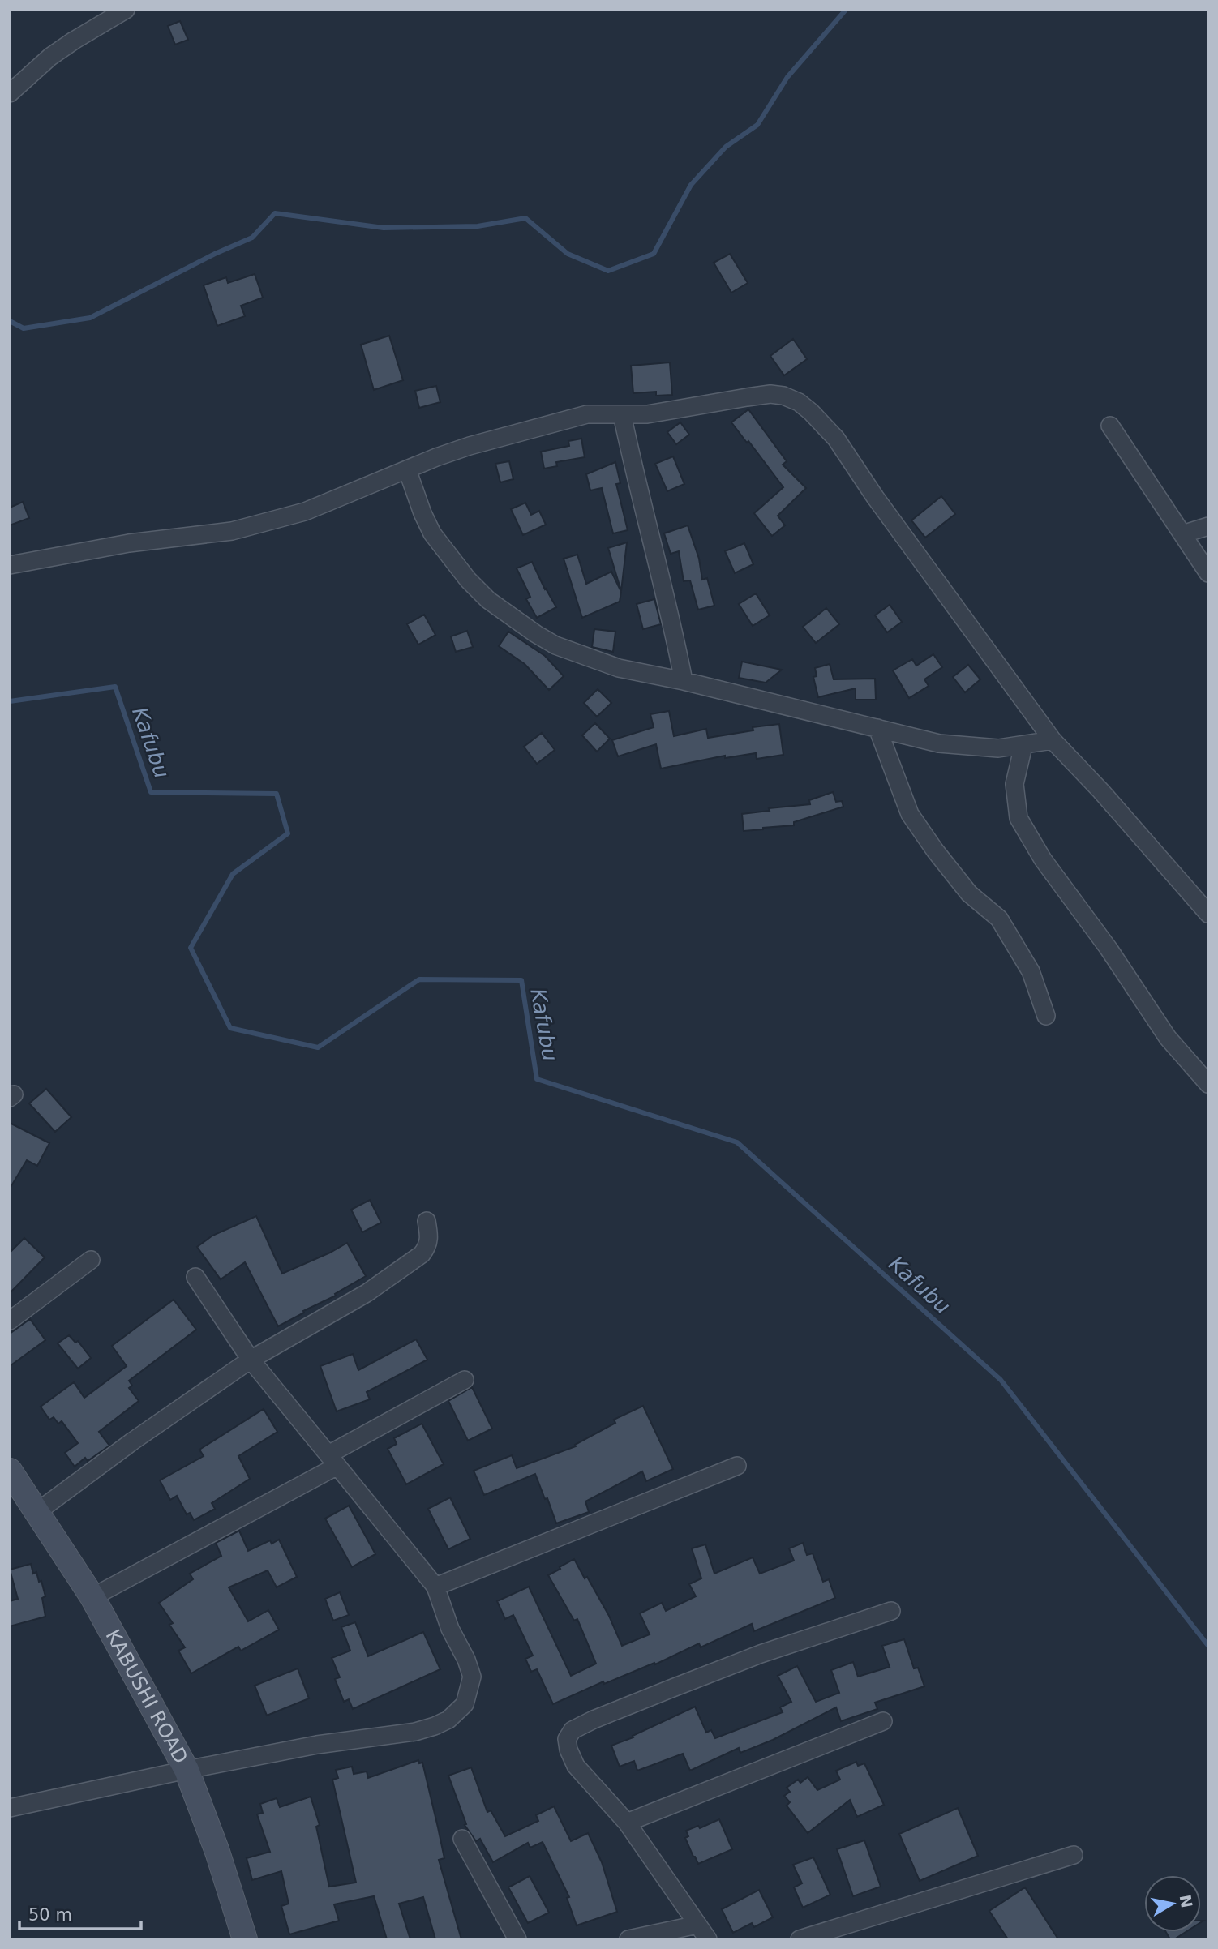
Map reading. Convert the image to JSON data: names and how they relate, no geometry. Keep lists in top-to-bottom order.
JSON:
{
  "streets": {
    "main road": ["KABUSHI ROAD"]
  },
  "water": ["Kafubu"],
  "scale_bar": "50 m",
  "north": "right"
}
